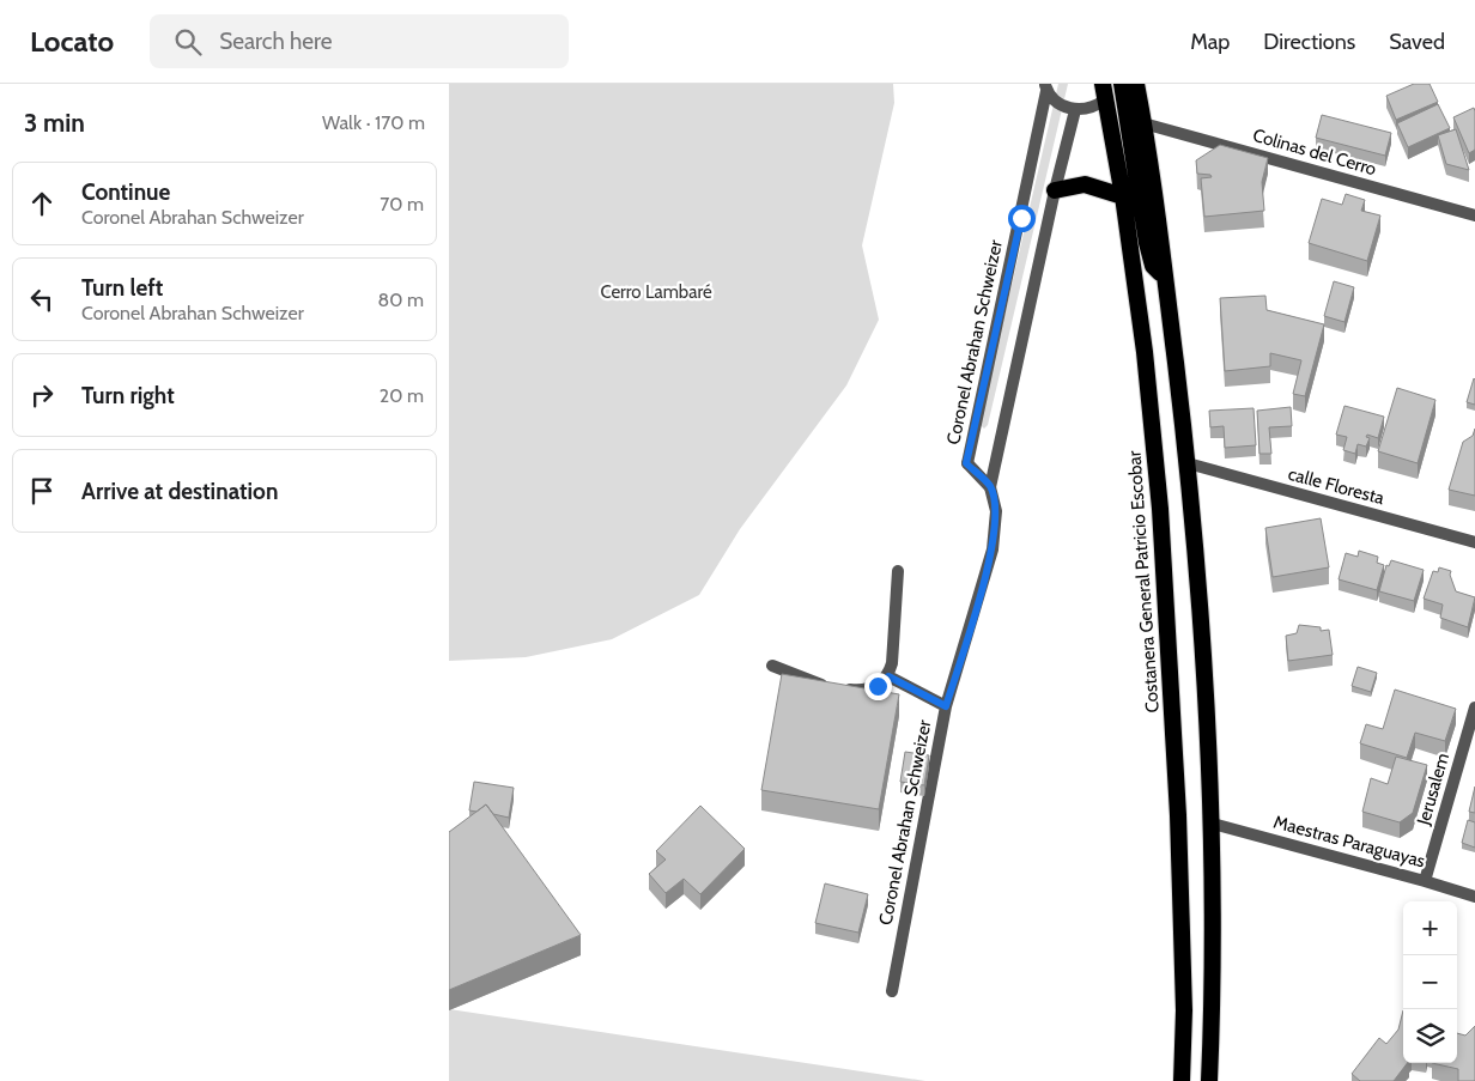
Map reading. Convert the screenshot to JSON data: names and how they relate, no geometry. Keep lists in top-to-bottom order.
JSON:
{
  "streets": {
    "highway": ["Costanera General Patricio Escobar"],
    "street": [
      "Colinas del Cerro",
      "Coronel Abrahan Schweizer",
      "calle Floresta",
      "Jerusalem",
      "Maestras Paraguayas"
    ]
  },
  "crossings": [
    ["Jerusalem", "Maestras Paraguayas"]
  ],
  "parks": ["Cerro Lambaré"],
  "page": {
    "header": "Locato",
    "search": "Search here",
    "nav": ["Map", "Directions", "Saved"],
    "heading": ["3 min", "Walk · 170 m"],
    "list": [
      ["Continue", "Coronel Abrahan Schweizer", "70 m"],
      ["Turn left", "Coronel Abrahan Schweizer", "80 m"],
      ["Turn right", "20 m"],
      "Arrive at destination"
    ],
    "map_buttons": ["+", "−"]
  }
}
